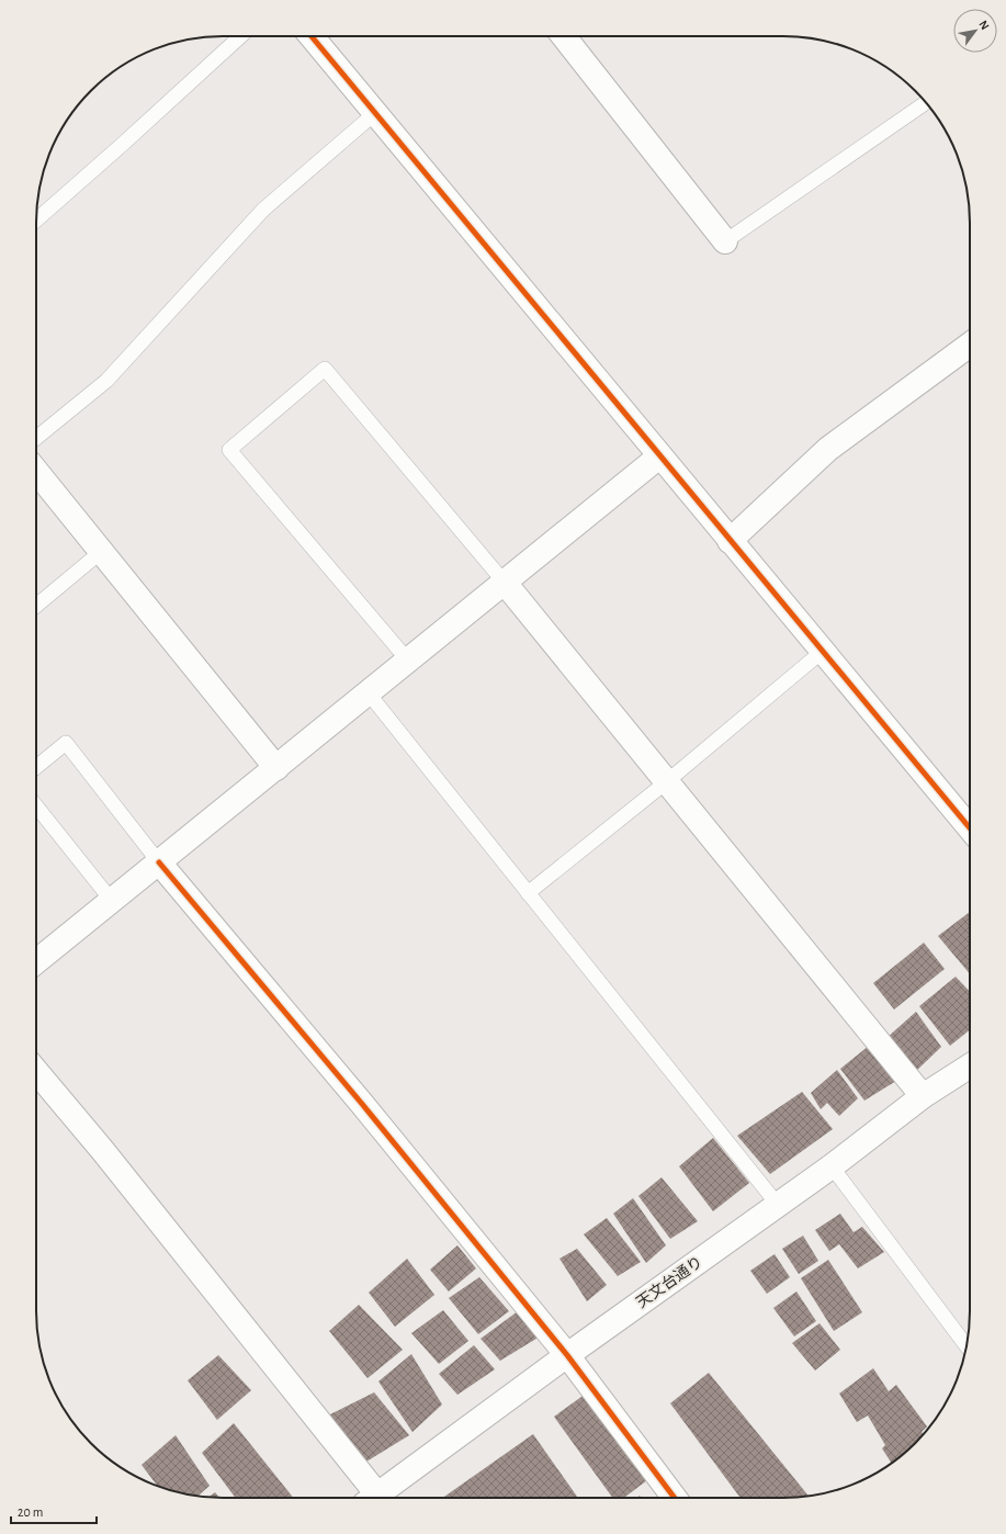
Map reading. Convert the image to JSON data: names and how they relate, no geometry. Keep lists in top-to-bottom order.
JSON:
{
  "streets": {
    "street": ["天文台通り"]
  },
  "scale_bar": "20 m",
  "north": "top right"
}
